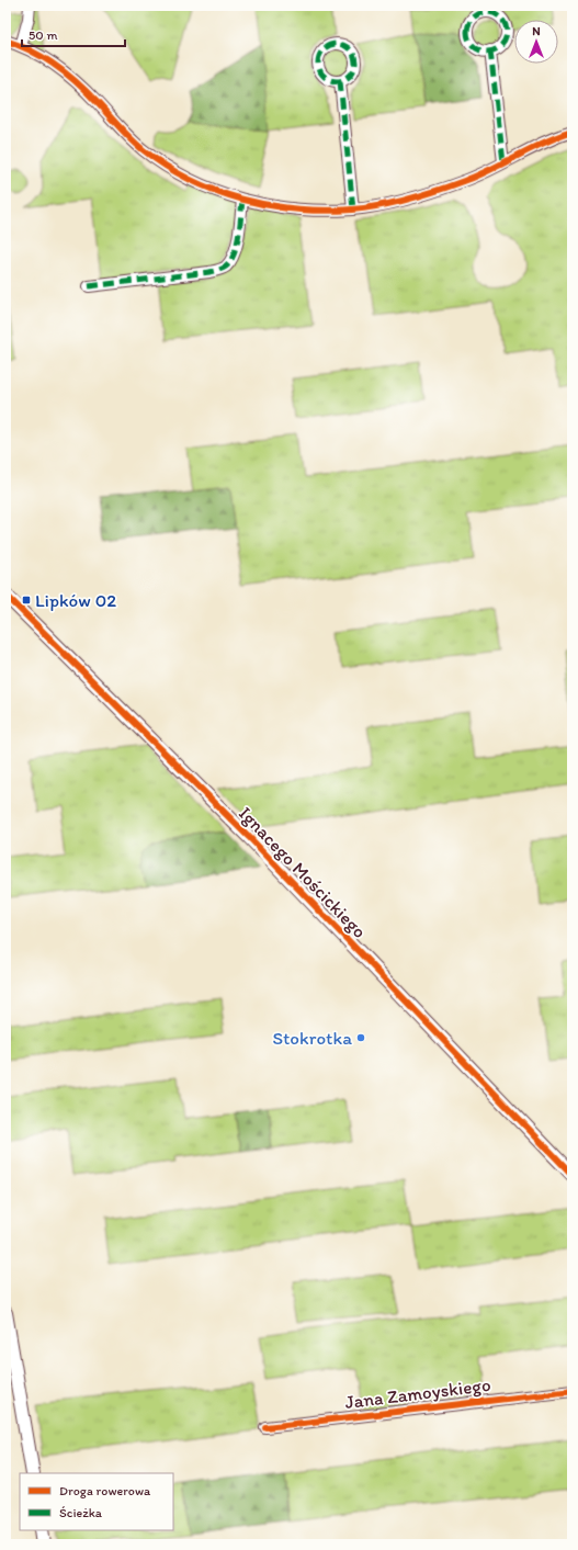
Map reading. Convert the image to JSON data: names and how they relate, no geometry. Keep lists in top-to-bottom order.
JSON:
{
  "streets": {
    "street": ["Ignacego Mościckiego", "Jana Zamoyskiego"]
  },
  "places": {
    "transit": ["Lipków 02"],
    "other": ["Stokrotka"]
  },
  "legend": ["Droga rowerowa", "Ścieżka"],
  "scale_bar": "50 m",
  "north": "top"
}
